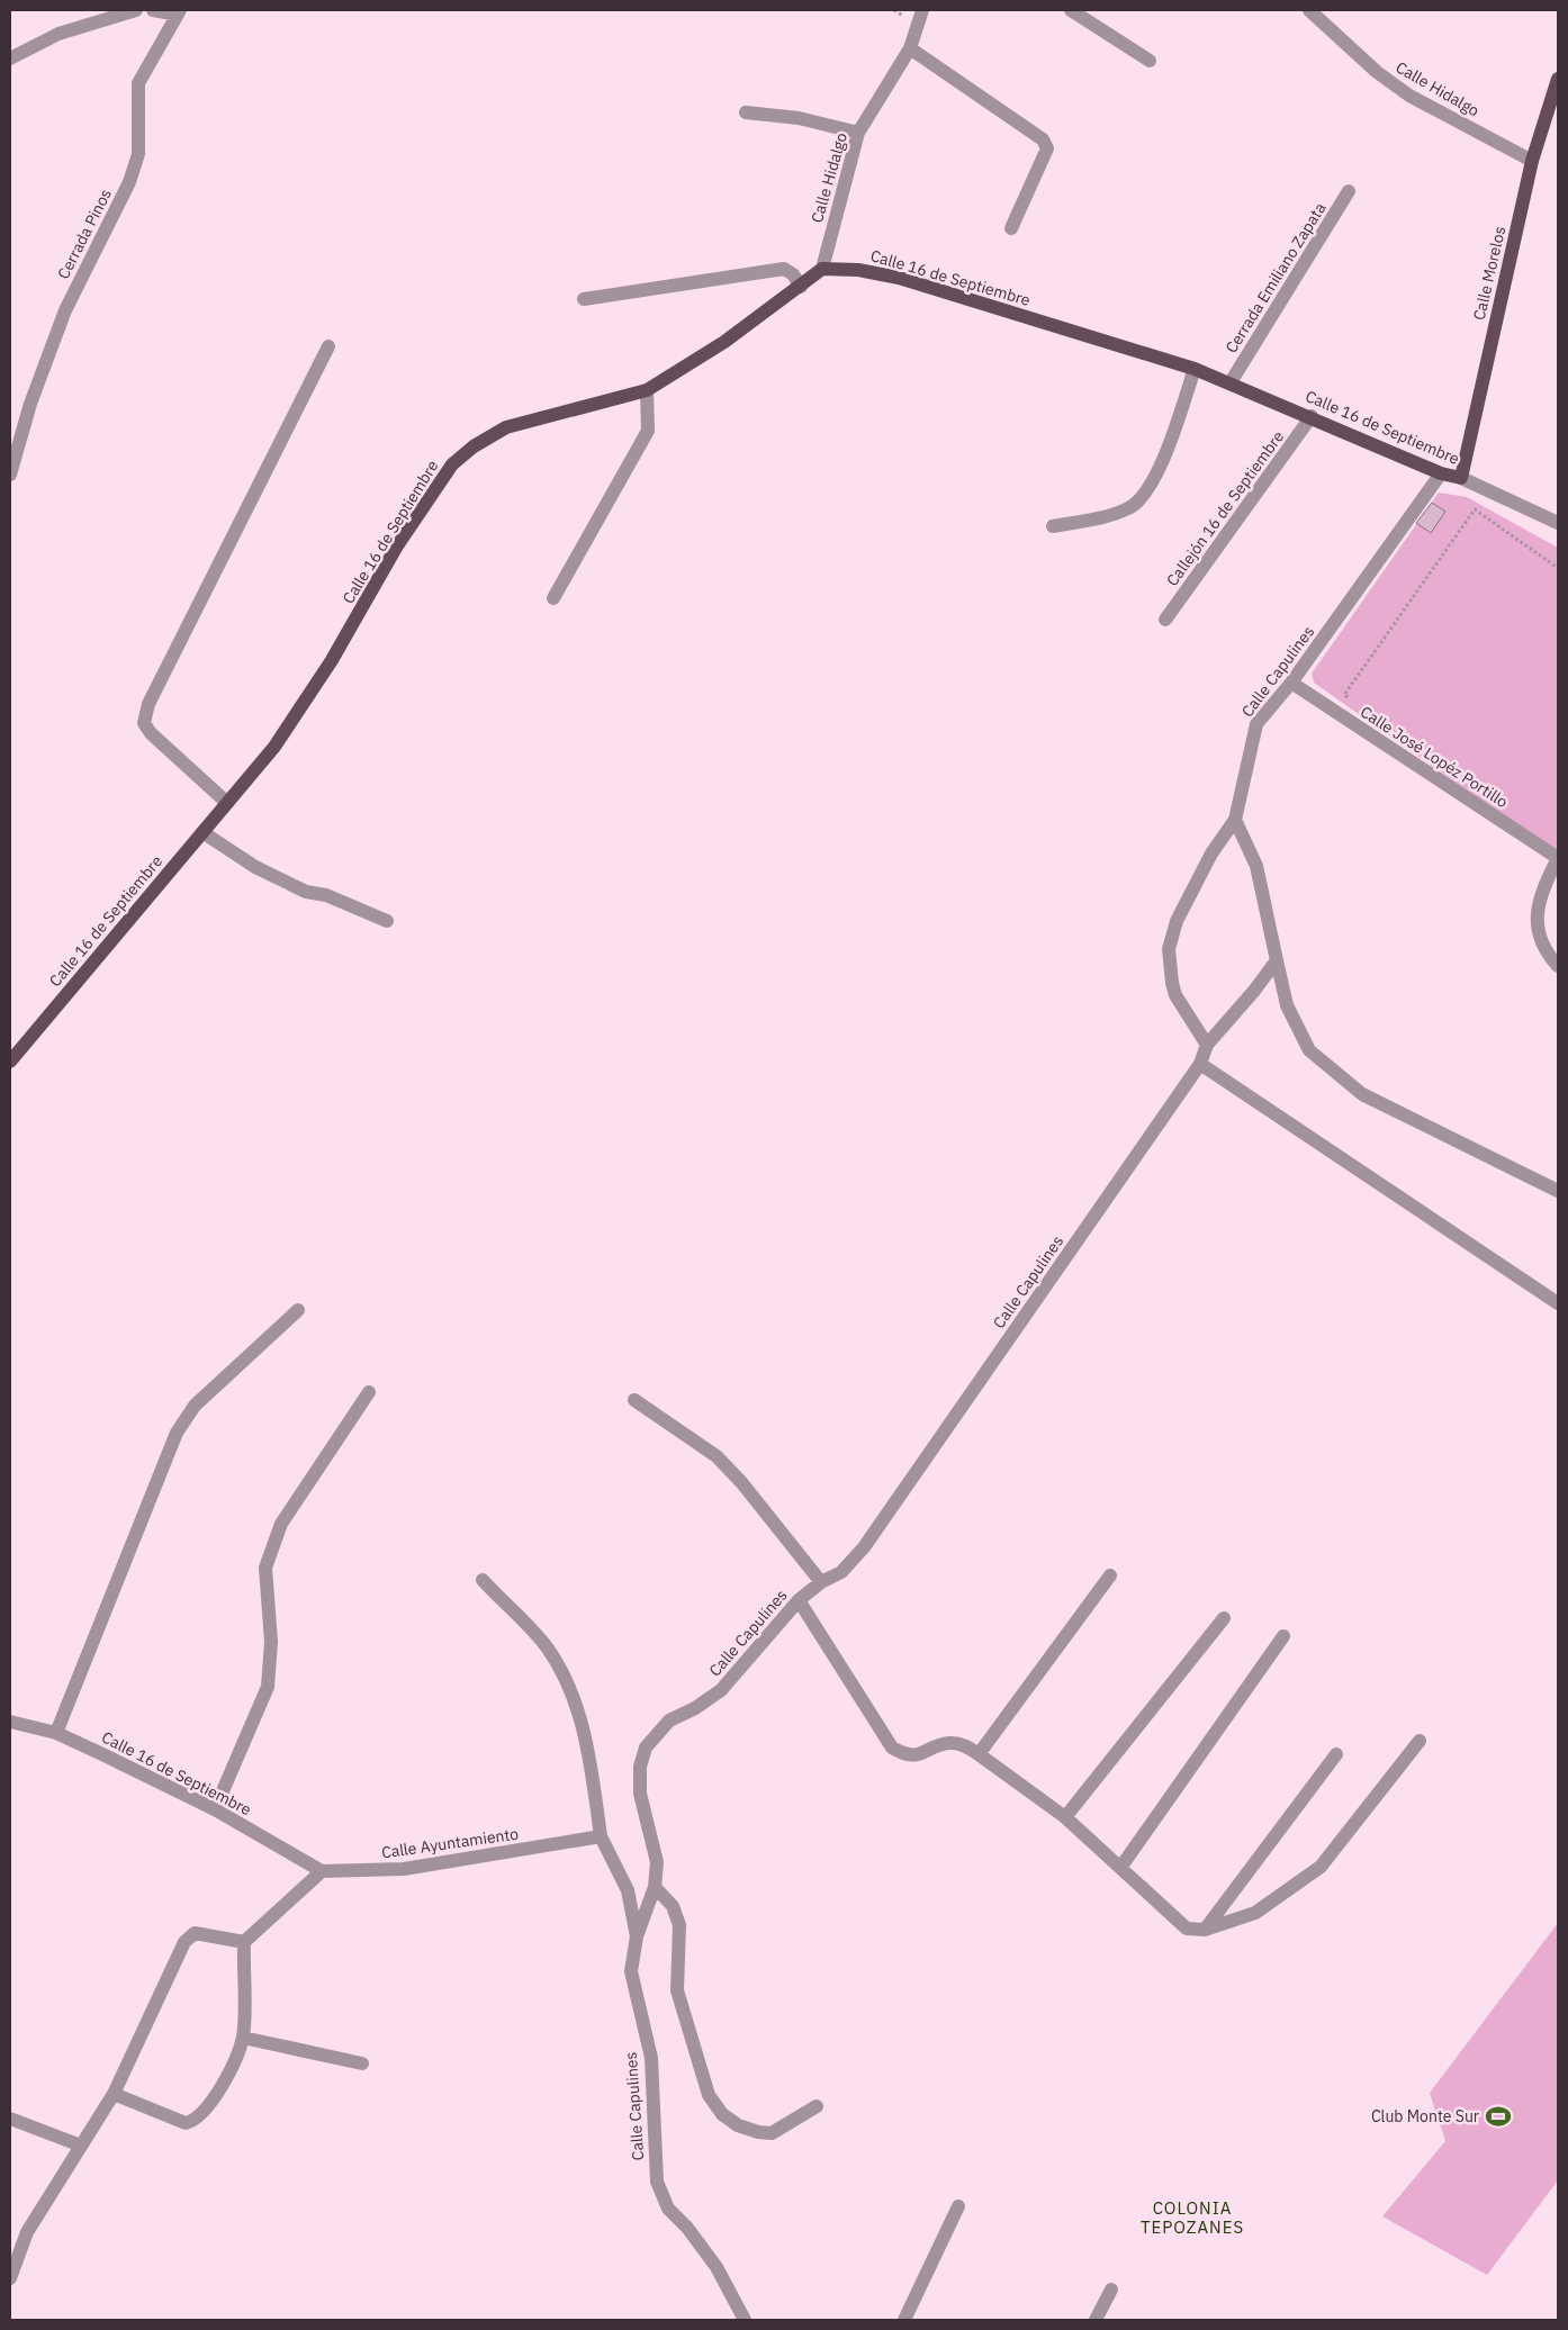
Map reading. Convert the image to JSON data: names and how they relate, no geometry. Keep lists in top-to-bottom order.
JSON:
{
  "streets": {
    "main road": ["Calle Morelos", "Calle 16 de Septiembre"],
    "street": [
      "Calle Hidalgo",
      "Cerrada Pinos",
      "Cerrada Emiliano Zapata",
      "Callejón 16 de Septiembre",
      "Calle Capulines",
      "Calle José Lopéz Portillo",
      "Calle Ayuntamiento"
    ]
  },
  "crossings": [
    ["Calle Hidalgo", "Calle Morelos"],
    ["Calle Hidalgo", "Calle 16 de Septiembre"],
    ["Calle Morelos", "Calle 16 de Septiembre"],
    ["Calle 16 de Septiembre", "Cerrada Emiliano Zapata"],
    ["Calle 16 de Septiembre", "Callejón 16 de Septiembre"],
    ["Calle 16 de Septiembre", "Calle Capulines"],
    ["Calle 16 de Septiembre", "Calle Ayuntamiento"],
    ["Calle Capulines", "Calle José Lopéz Portillo"]
  ],
  "districts": ["COLONIA TEPOZANES"],
  "places": {
    "sports": ["Club Monte Sur"]
  }
}
